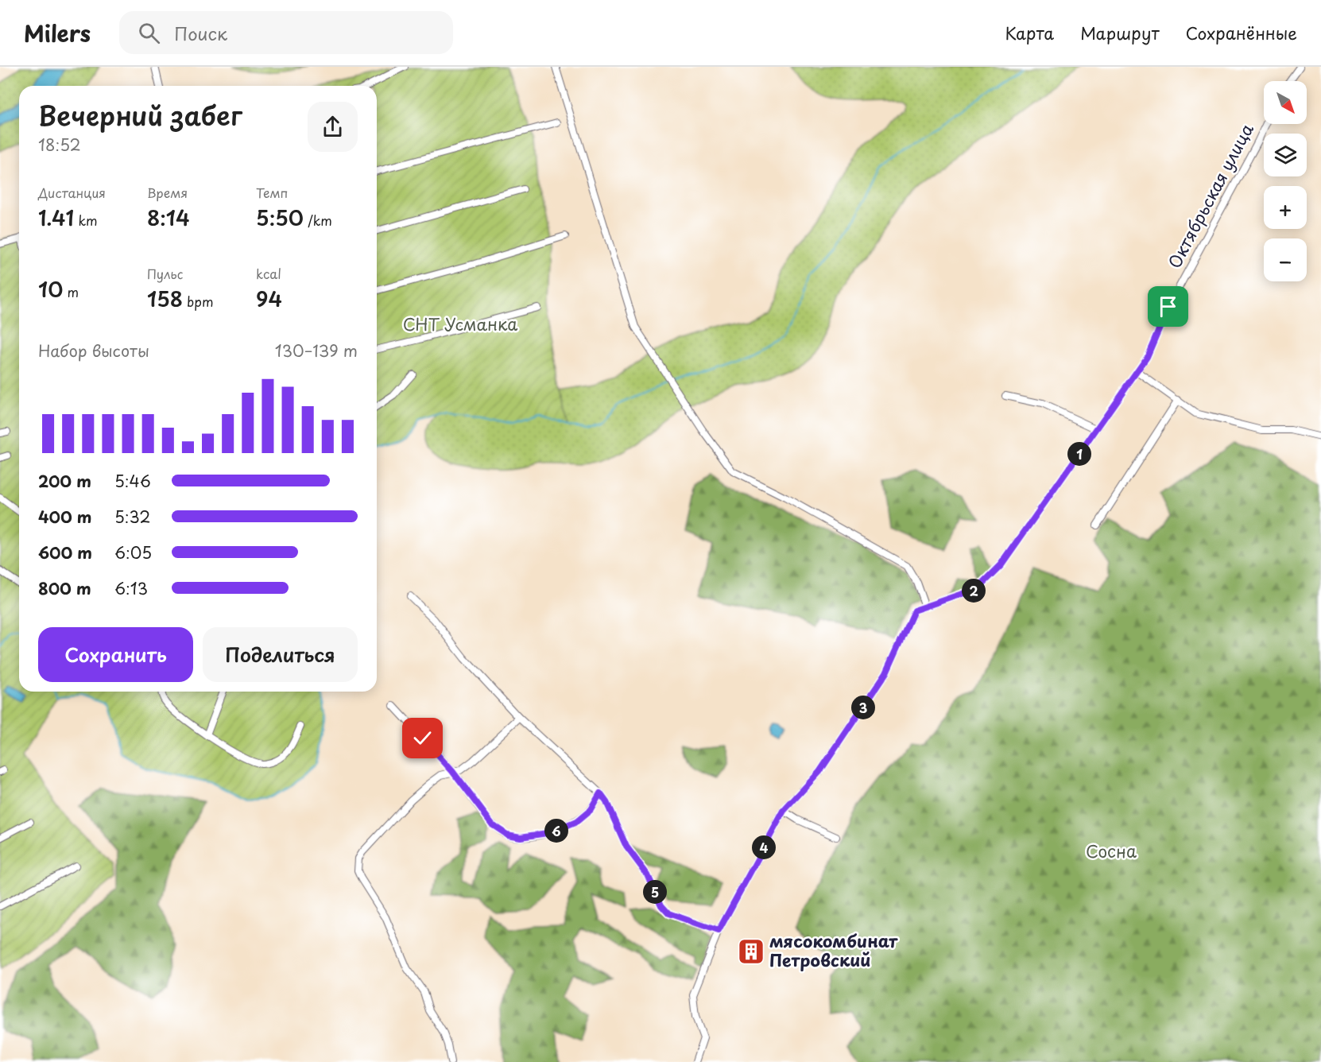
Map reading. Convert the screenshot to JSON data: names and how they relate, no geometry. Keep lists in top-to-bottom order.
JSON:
{
  "streets": {
    "street": ["Октябрьская улица"]
  },
  "parks": ["СНТ Усманка", "Сосна"],
  "places": {
    "building": ["мясокомбинат Петровский"]
  },
  "north": "bottom right",
  "page": {
    "header": "Milers",
    "search": "Поиск",
    "nav": ["Карта", "Маршрут", "Сохранённые"],
    "map_buttons": ["+", "−"],
    "heading": ["Вечерний забег", "18:52"],
    "stats": [
      ["Дистанция", "1.41 km"],
      ["Время", "8:14"],
      ["Темп", "5:50 /km"],
      ["10 m"],
      ["Пульс", "158 bpm"],
      ["kcal", "94"]
    ],
    "chart": ["Набор высоты", "130–139 m"],
    "pins": [
      "1",
      "2",
      "3",
      "6",
      "4",
      "5"
    ],
    "list": [
      {
        "name": "200 m",
        "note": "5:46"
      },
      {
        "name": "400 m",
        "note": "5:32"
      },
      {
        "name": "600 m",
        "note": "6:05"
      },
      {
        "name": "800 m",
        "note": "6:13"
      }
    ],
    "buttons": ["Сохранить", "Поделиться"]
  }
}
